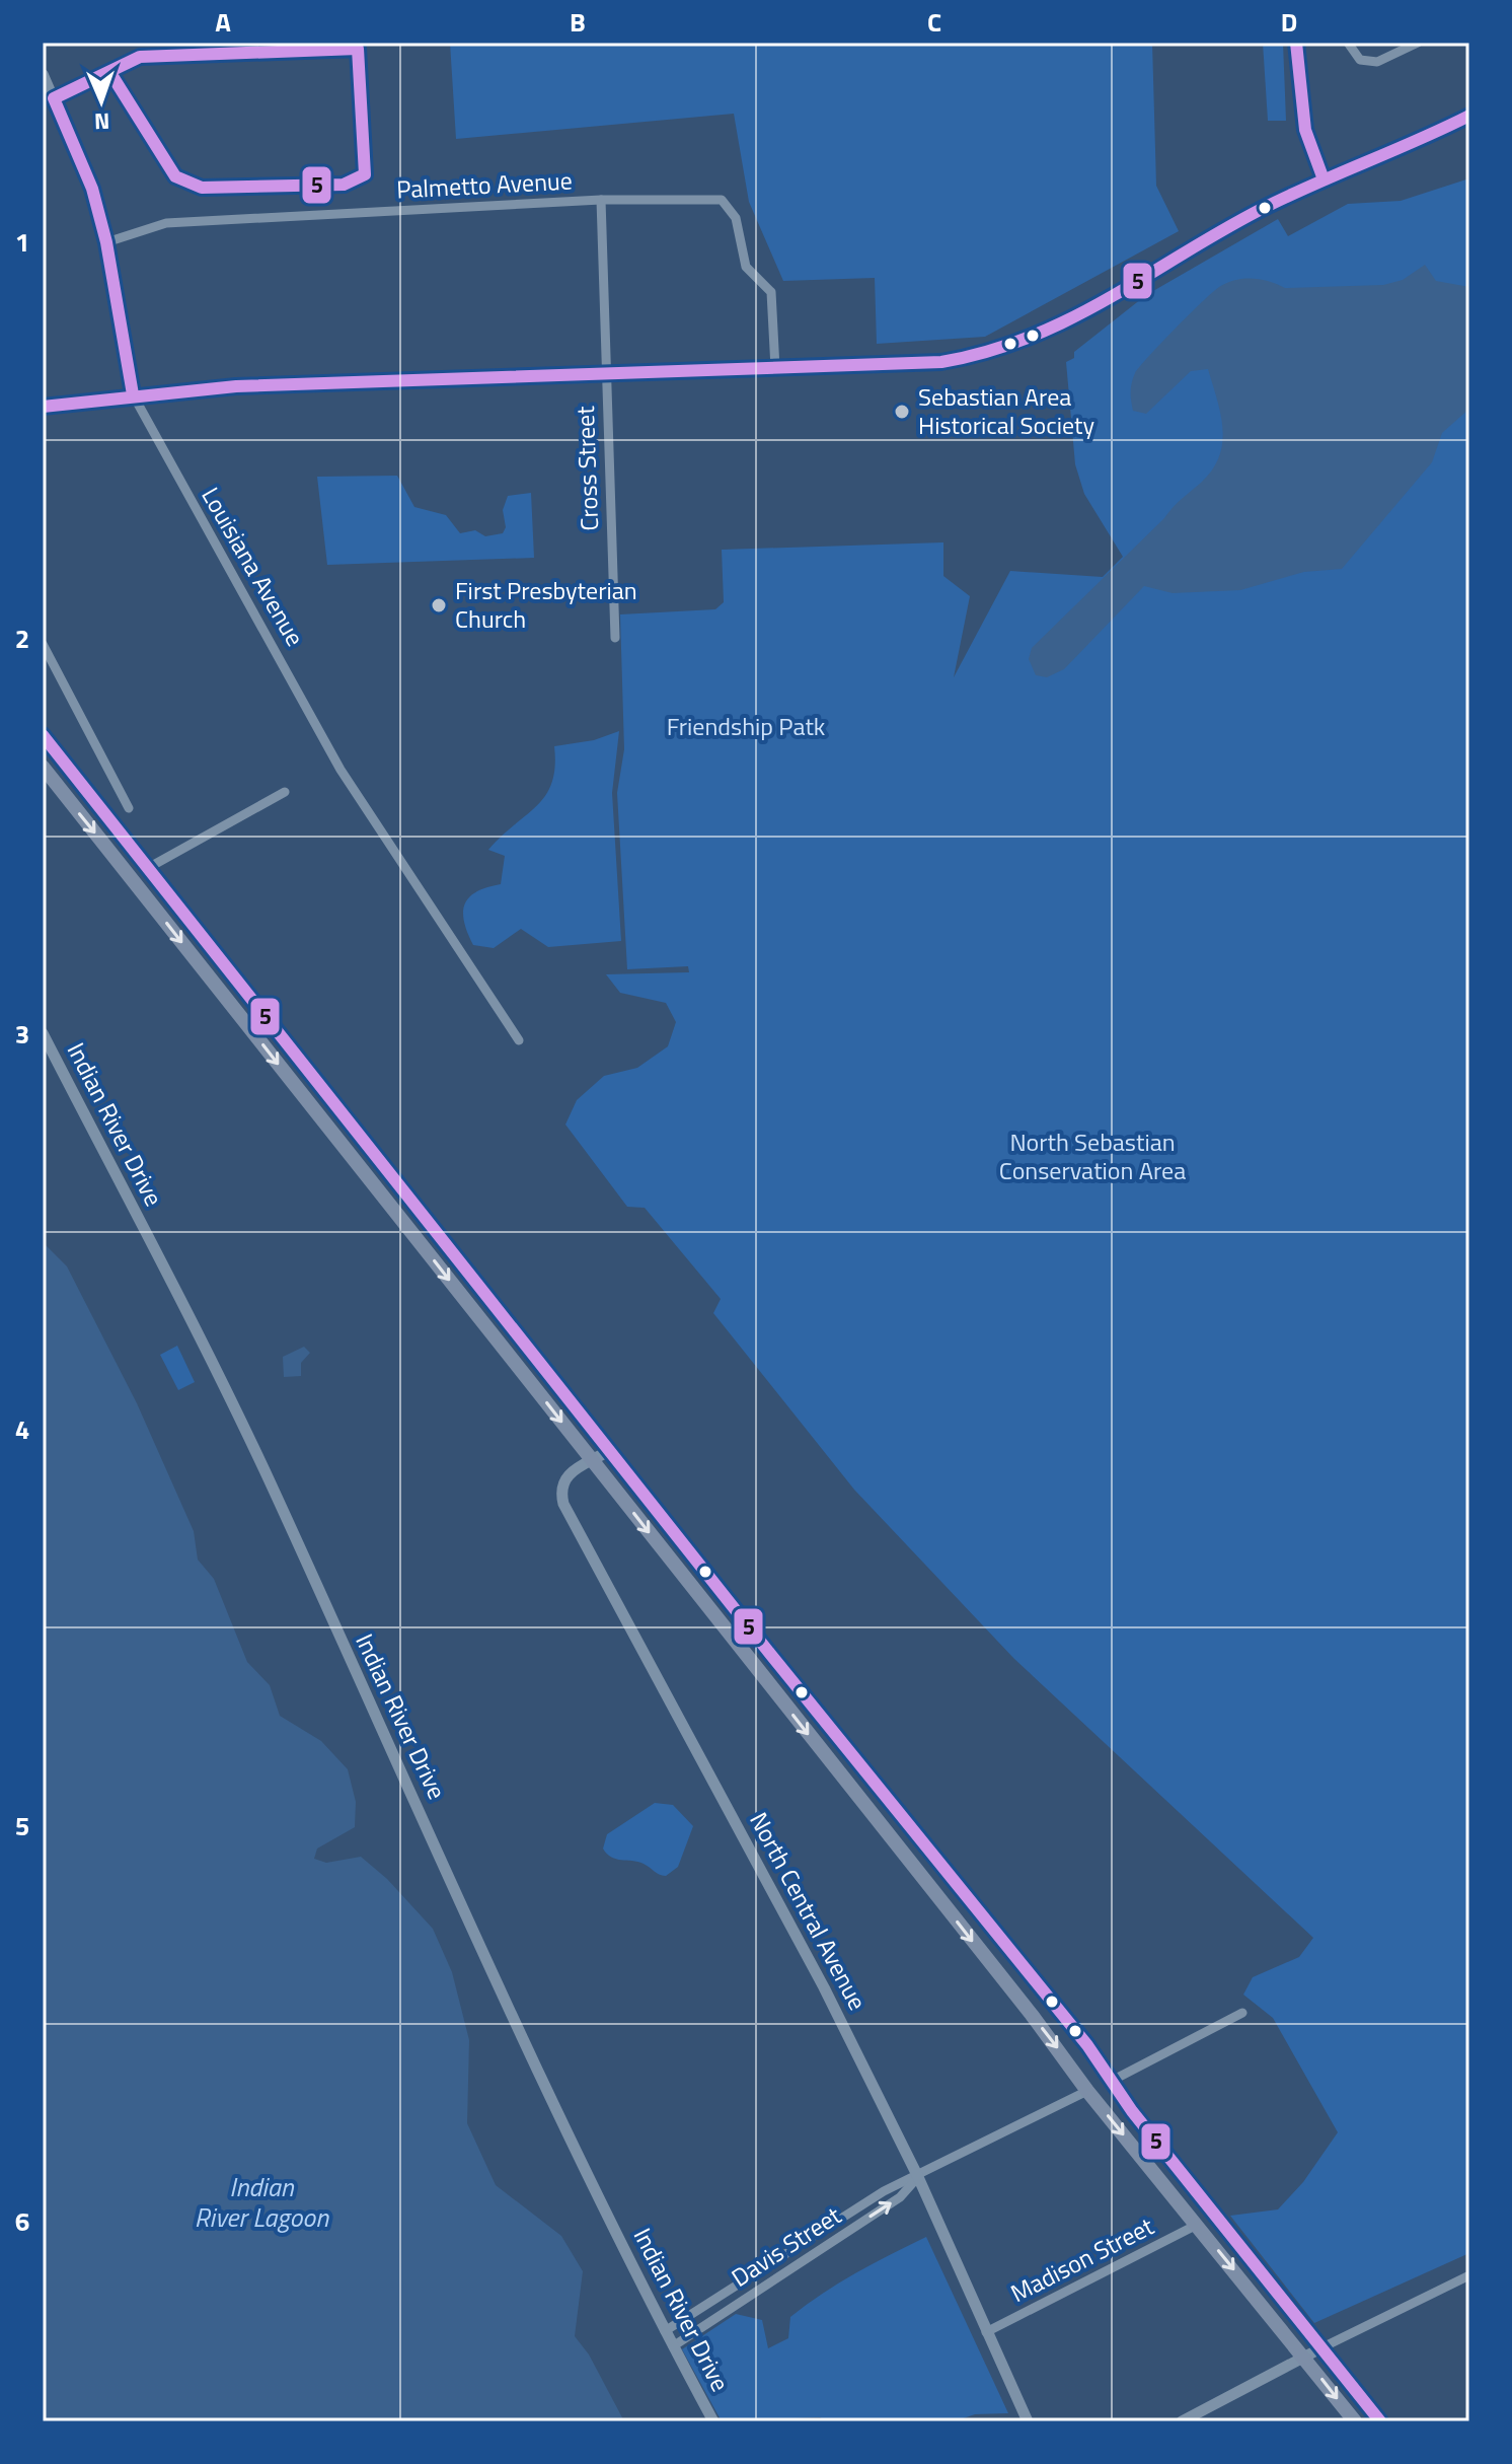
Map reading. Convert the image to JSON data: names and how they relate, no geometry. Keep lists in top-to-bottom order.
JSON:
{
  "streets": {
    "street": [
      "Palmetto Avenue",
      "Cross Street",
      "Louisiana Avenue",
      "Indian River Drive",
      "North Central Avenue",
      "Davis Street",
      "Madison Street"
    ]
  },
  "crossings": [
    ["Palmetto Avenue", "Cross Street"],
    ["Palmetto Avenue", "Louisiana Avenue"],
    ["Indian River Drive", "Davis Street"],
    ["North Central Avenue", "Davis Street"],
    ["North Central Avenue", "Madison Street"]
  ],
  "water": ["Indian River Lagoon"],
  "parks": ["Friendship Patk", "North Sebastian Conservation Area"],
  "places": ["Sebastian Area Historical Society", "First Presbyterian Church"],
  "lines": ["transit line 5"],
  "north": "bottom",
  "grid": {
    "columns": [
      "A",
      "B",
      "C",
      "D"
    ],
    "rows": [
      "1",
      "2",
      "3",
      "4",
      "5",
      "6"
    ]
  }
}
